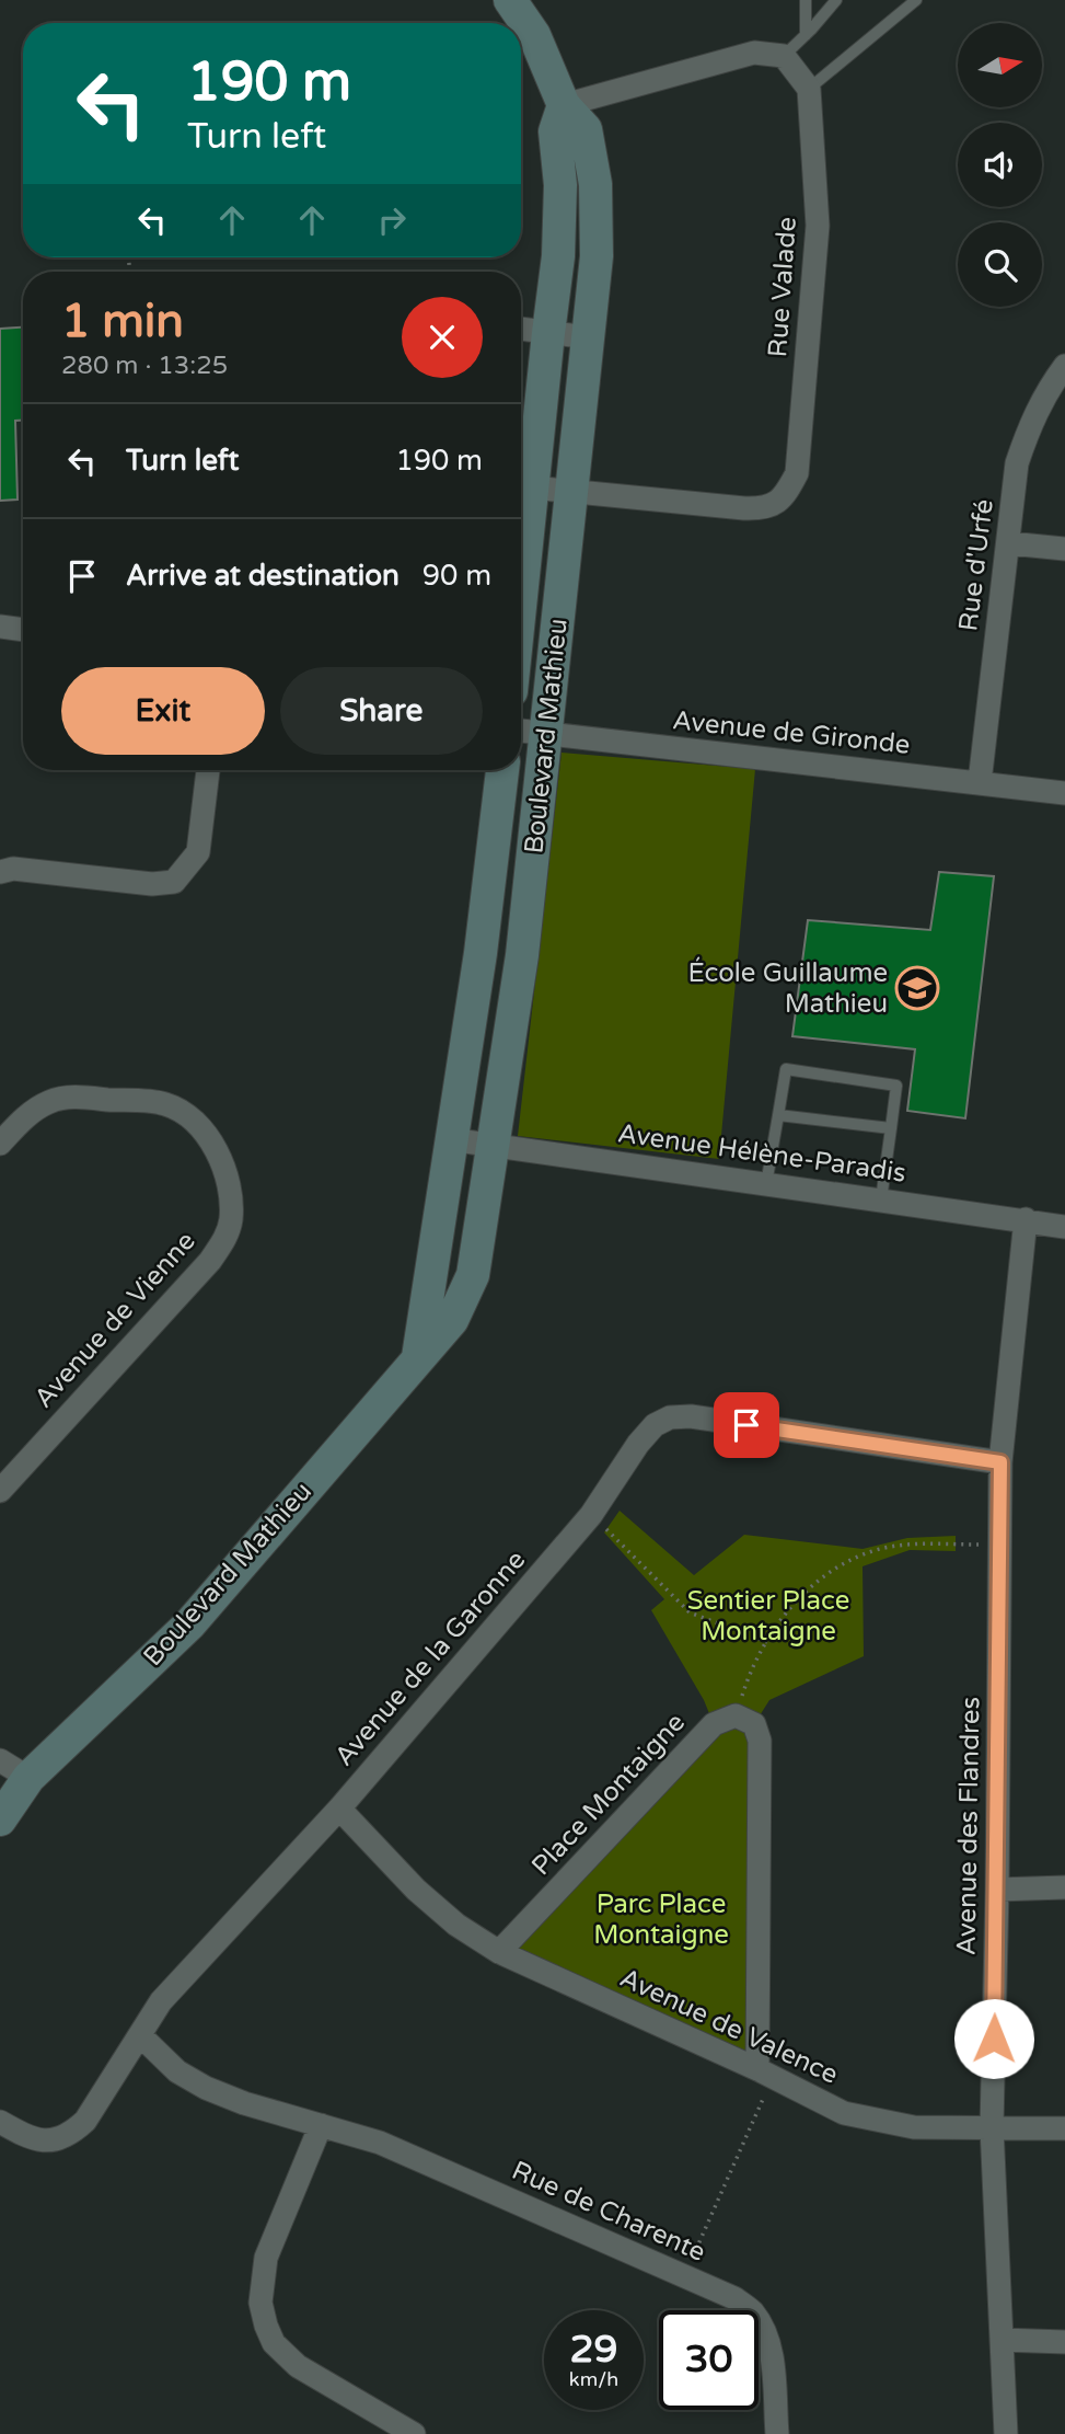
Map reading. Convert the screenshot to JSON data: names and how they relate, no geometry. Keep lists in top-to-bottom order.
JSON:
{
  "streets": {
    "street": [
      "Rue Valade",
      "Rue d'Urfé",
      "Avenue de Gironde",
      "Boulevard Mathieu",
      "Avenue Hélène-Paradis",
      "Avenue de Vienne",
      "Avenue de la Garonne",
      "Place Montaigne",
      "Avenue des Flandres",
      "Avenue de Valence",
      "Rue de Charente"
    ]
  },
  "crossings": [
    ["Rue Valade", "Boulevard Mathieu"],
    ["Rue d'Urfé", "Avenue de Gironde"],
    ["Avenue de Gironde", "Boulevard Mathieu"],
    ["Boulevard Mathieu", "Avenue Hélène-Paradis"],
    ["Avenue Hélène-Paradis", "Avenue des Flandres"],
    ["Avenue de la Garonne", "Avenue des Flandres"],
    ["Avenue de la Garonne", "Avenue de Valence"],
    ["Avenue de la Garonne", "Rue de Charente"],
    ["Place Montaigne", "Avenue de Valence"],
    ["Avenue des Flandres", "Avenue de Valence"]
  ],
  "parks": ["Sentier Place Montaigne", "Parc Place Montaigne"],
  "places": {
    "school or university": ["École Guillaume Mathieu"]
  },
  "north": "right",
  "page": {
    "turn": ["190 m", "Turn left"],
    "heading": ["1 min", "280 m · 13:25"],
    "list": [
      {
        "name": "Turn left",
        "value": "190 m"
      },
      {
        "name": "Arrive at destination",
        "value": "90 m"
      }
    ],
    "buttons": ["Exit", "Share"],
    "speed": "29 km/h",
    "limit": "30"
  }
}
